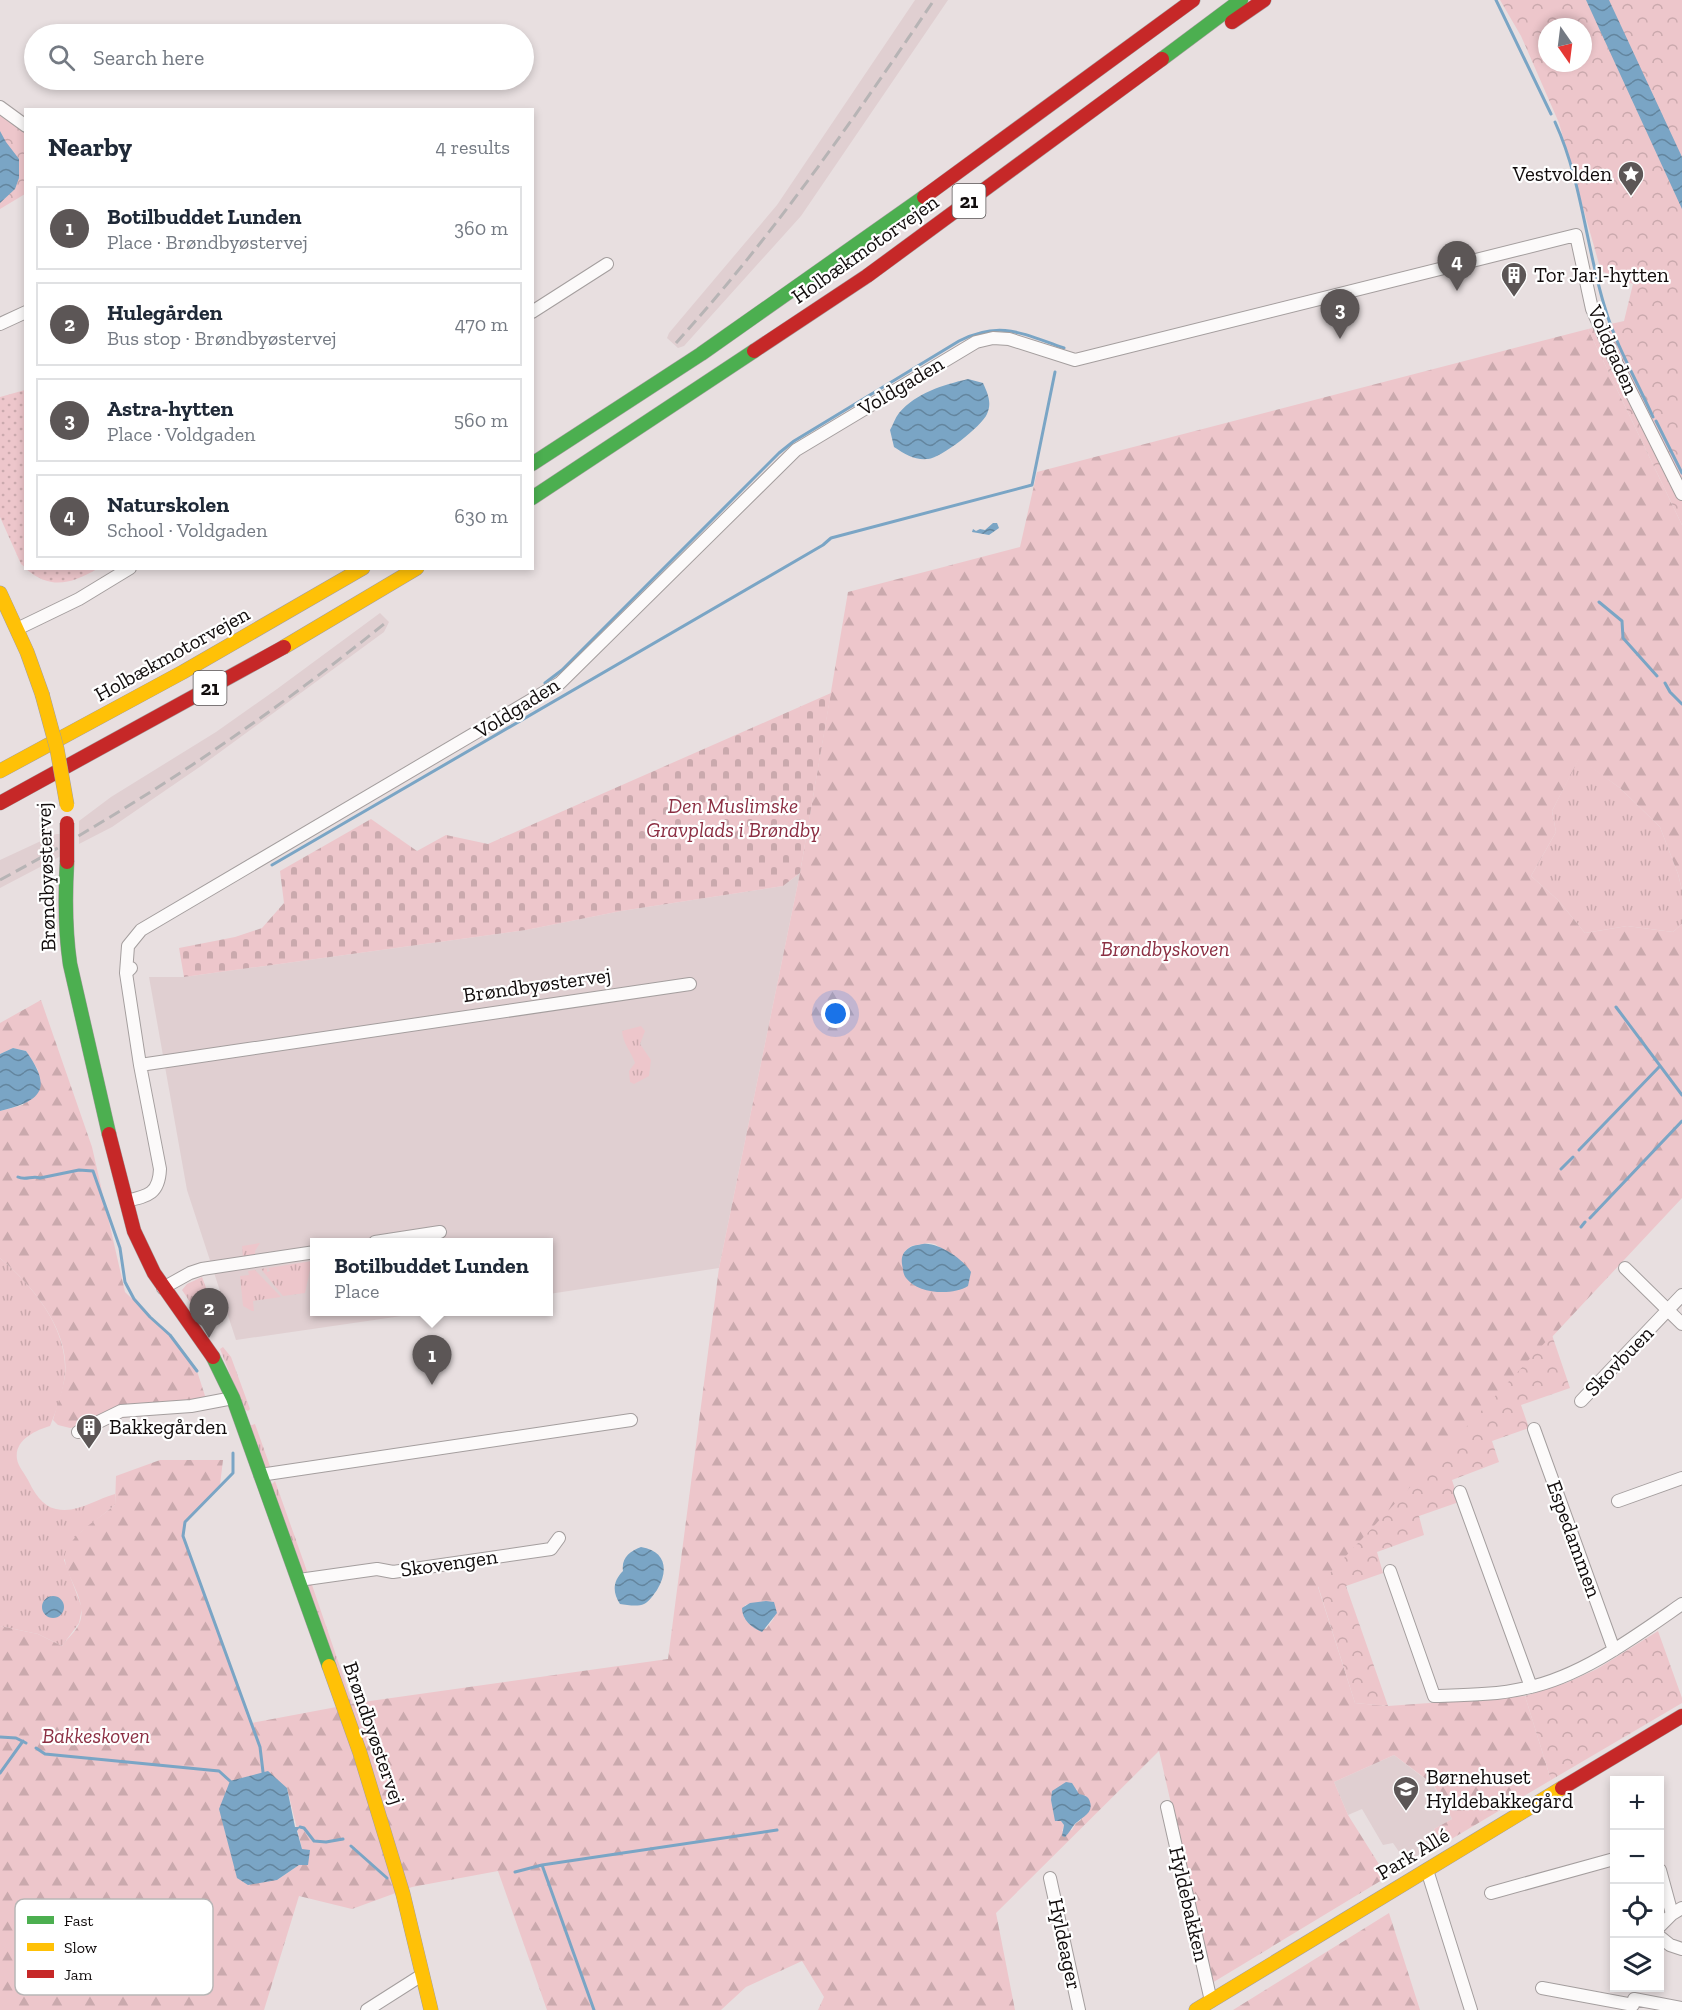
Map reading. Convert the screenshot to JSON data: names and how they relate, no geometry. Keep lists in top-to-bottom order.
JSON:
{
  "streets": {
    "main road": [
      "21",
      "Holbækmotorvejen",
      "Brøndbyøstervej",
      "Park Allé"
    ],
    "street": [
      "Voldgaden",
      "Skovbuen",
      "Espedammen",
      "Skovengen",
      "Hyldebakken",
      "Hyldeager"
    ]
  },
  "crossings": [
    ["Voldgaden", "Brøndbyøstervej"],
    ["Brøndbyøstervej", "Skovengen"],
    ["Park Allé", "Hyldebakken"]
  ],
  "parks": ["Den Muslimske Gravplads i Brøndby", "Brøndbyskoven", "Bakkeskoven"],
  "places": {
    "place": ["Vestvolden"],
    "building": ["Tor Jarl-hytten", "Bakkegården"],
    "school or university": ["Børnehuset Hyldebakkegård"]
  },
  "legend": ["Fast", "Slow", "Jam"],
  "north": "bottom",
  "page": {
    "search": "Search here",
    "heading": ["Nearby", "4 results"],
    "list": [
      {
        "mark": "1",
        "name": "Botilbuddet Lunden",
        "note": "Place · Brøndbyøstervej",
        "value": "360 m"
      },
      {
        "mark": "2",
        "name": "Hulegården",
        "note": "Bus stop · Brøndbyøstervej",
        "value": "470 m"
      },
      {
        "mark": "3",
        "name": "Astra-hytten",
        "note": "Place · Voldgaden",
        "value": "560 m"
      },
      {
        "mark": "4",
        "name": "Naturskolen",
        "note": "School · Voldgaden",
        "value": "630 m"
      }
    ],
    "pins": [
      "4",
      "3",
      "2",
      "1"
    ],
    "popup": ["Botilbuddet Lunden", "Place"],
    "map_buttons": ["+", "−"]
  }
}
